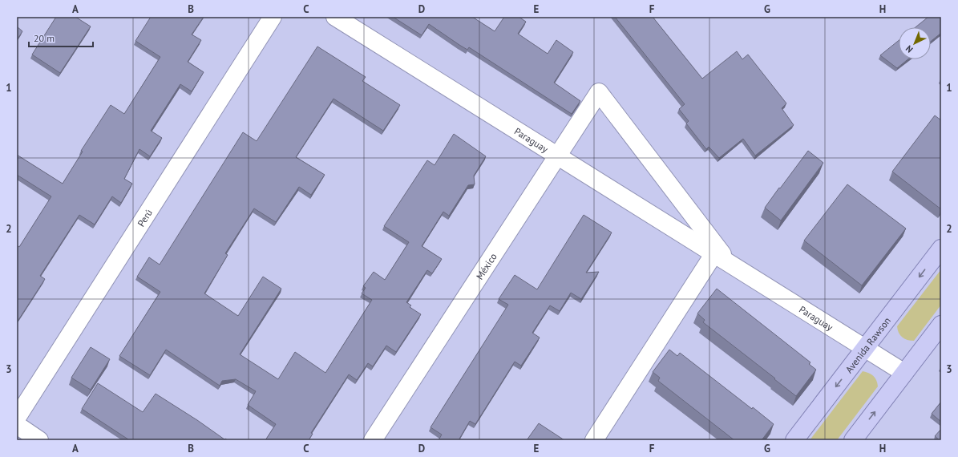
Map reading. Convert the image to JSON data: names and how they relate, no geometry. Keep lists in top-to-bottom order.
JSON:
{
  "streets": {
    "main road": ["Avenida Rawson"],
    "street": ["Paraguay", "Perú", "México"]
  },
  "crossings": [
    ["Paraguay", "México"],
    ["Paraguay", "Avenida Rawson"]
  ],
  "scale_bar": "20 m",
  "north": "bottom left",
  "grid": {
    "columns": [
      "A",
      "B",
      "C",
      "D",
      "E",
      "F",
      "G",
      "H"
    ],
    "rows": ["1", "2", "3"]
  }
}
